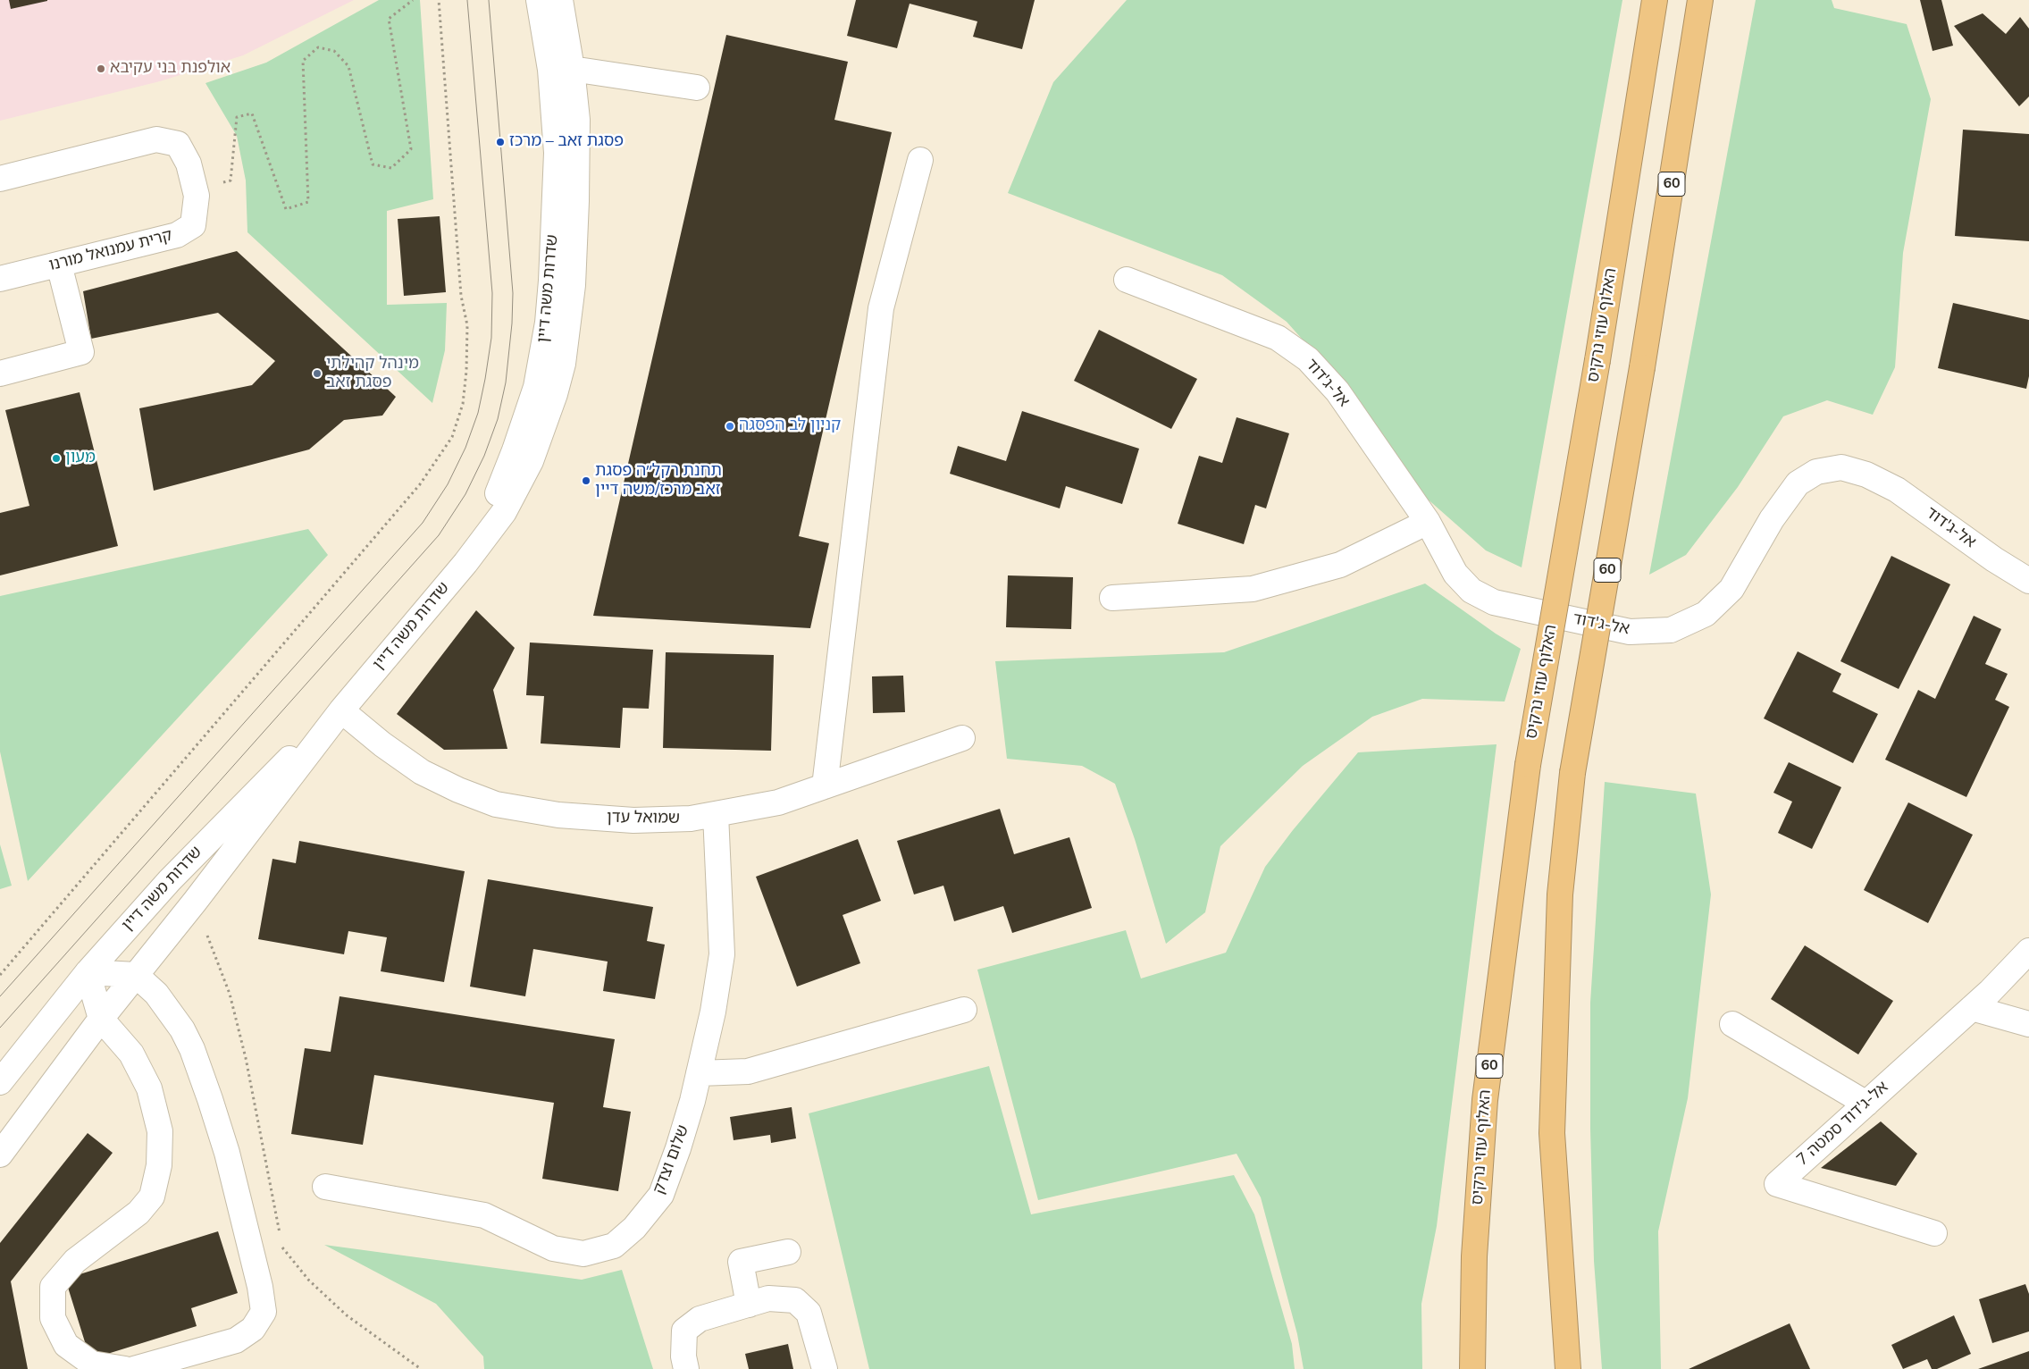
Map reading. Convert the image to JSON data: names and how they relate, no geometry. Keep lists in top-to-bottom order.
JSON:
{
  "streets": {
    "highway": ["60", "האלוף עוזי נרקיס"],
    "street": [
      "קרית עמנואל מורנו",
      "שדרות משה דיין",
      "אל-ג'דוד",
      "שמואל עדן",
      "אל-ג'דוד סמטה 7",
      "שלום וצדק"
    ]
  },
  "crossings": [
    ["שדרות משה דיין", "שמואל עדן"],
    ["שמואל עדן", "שלום וצדק"]
  ],
  "places": [
    "אולפנת בני עקיבא",
    "פסגת זאב – מרכז",
    "מינהל קהילתי פסגת זאב",
    "קניון לב הפסגה",
    "מעון",
    "תחנת רקל״ה פסגת זאב מרכז/משה דיין"
  ]
}
